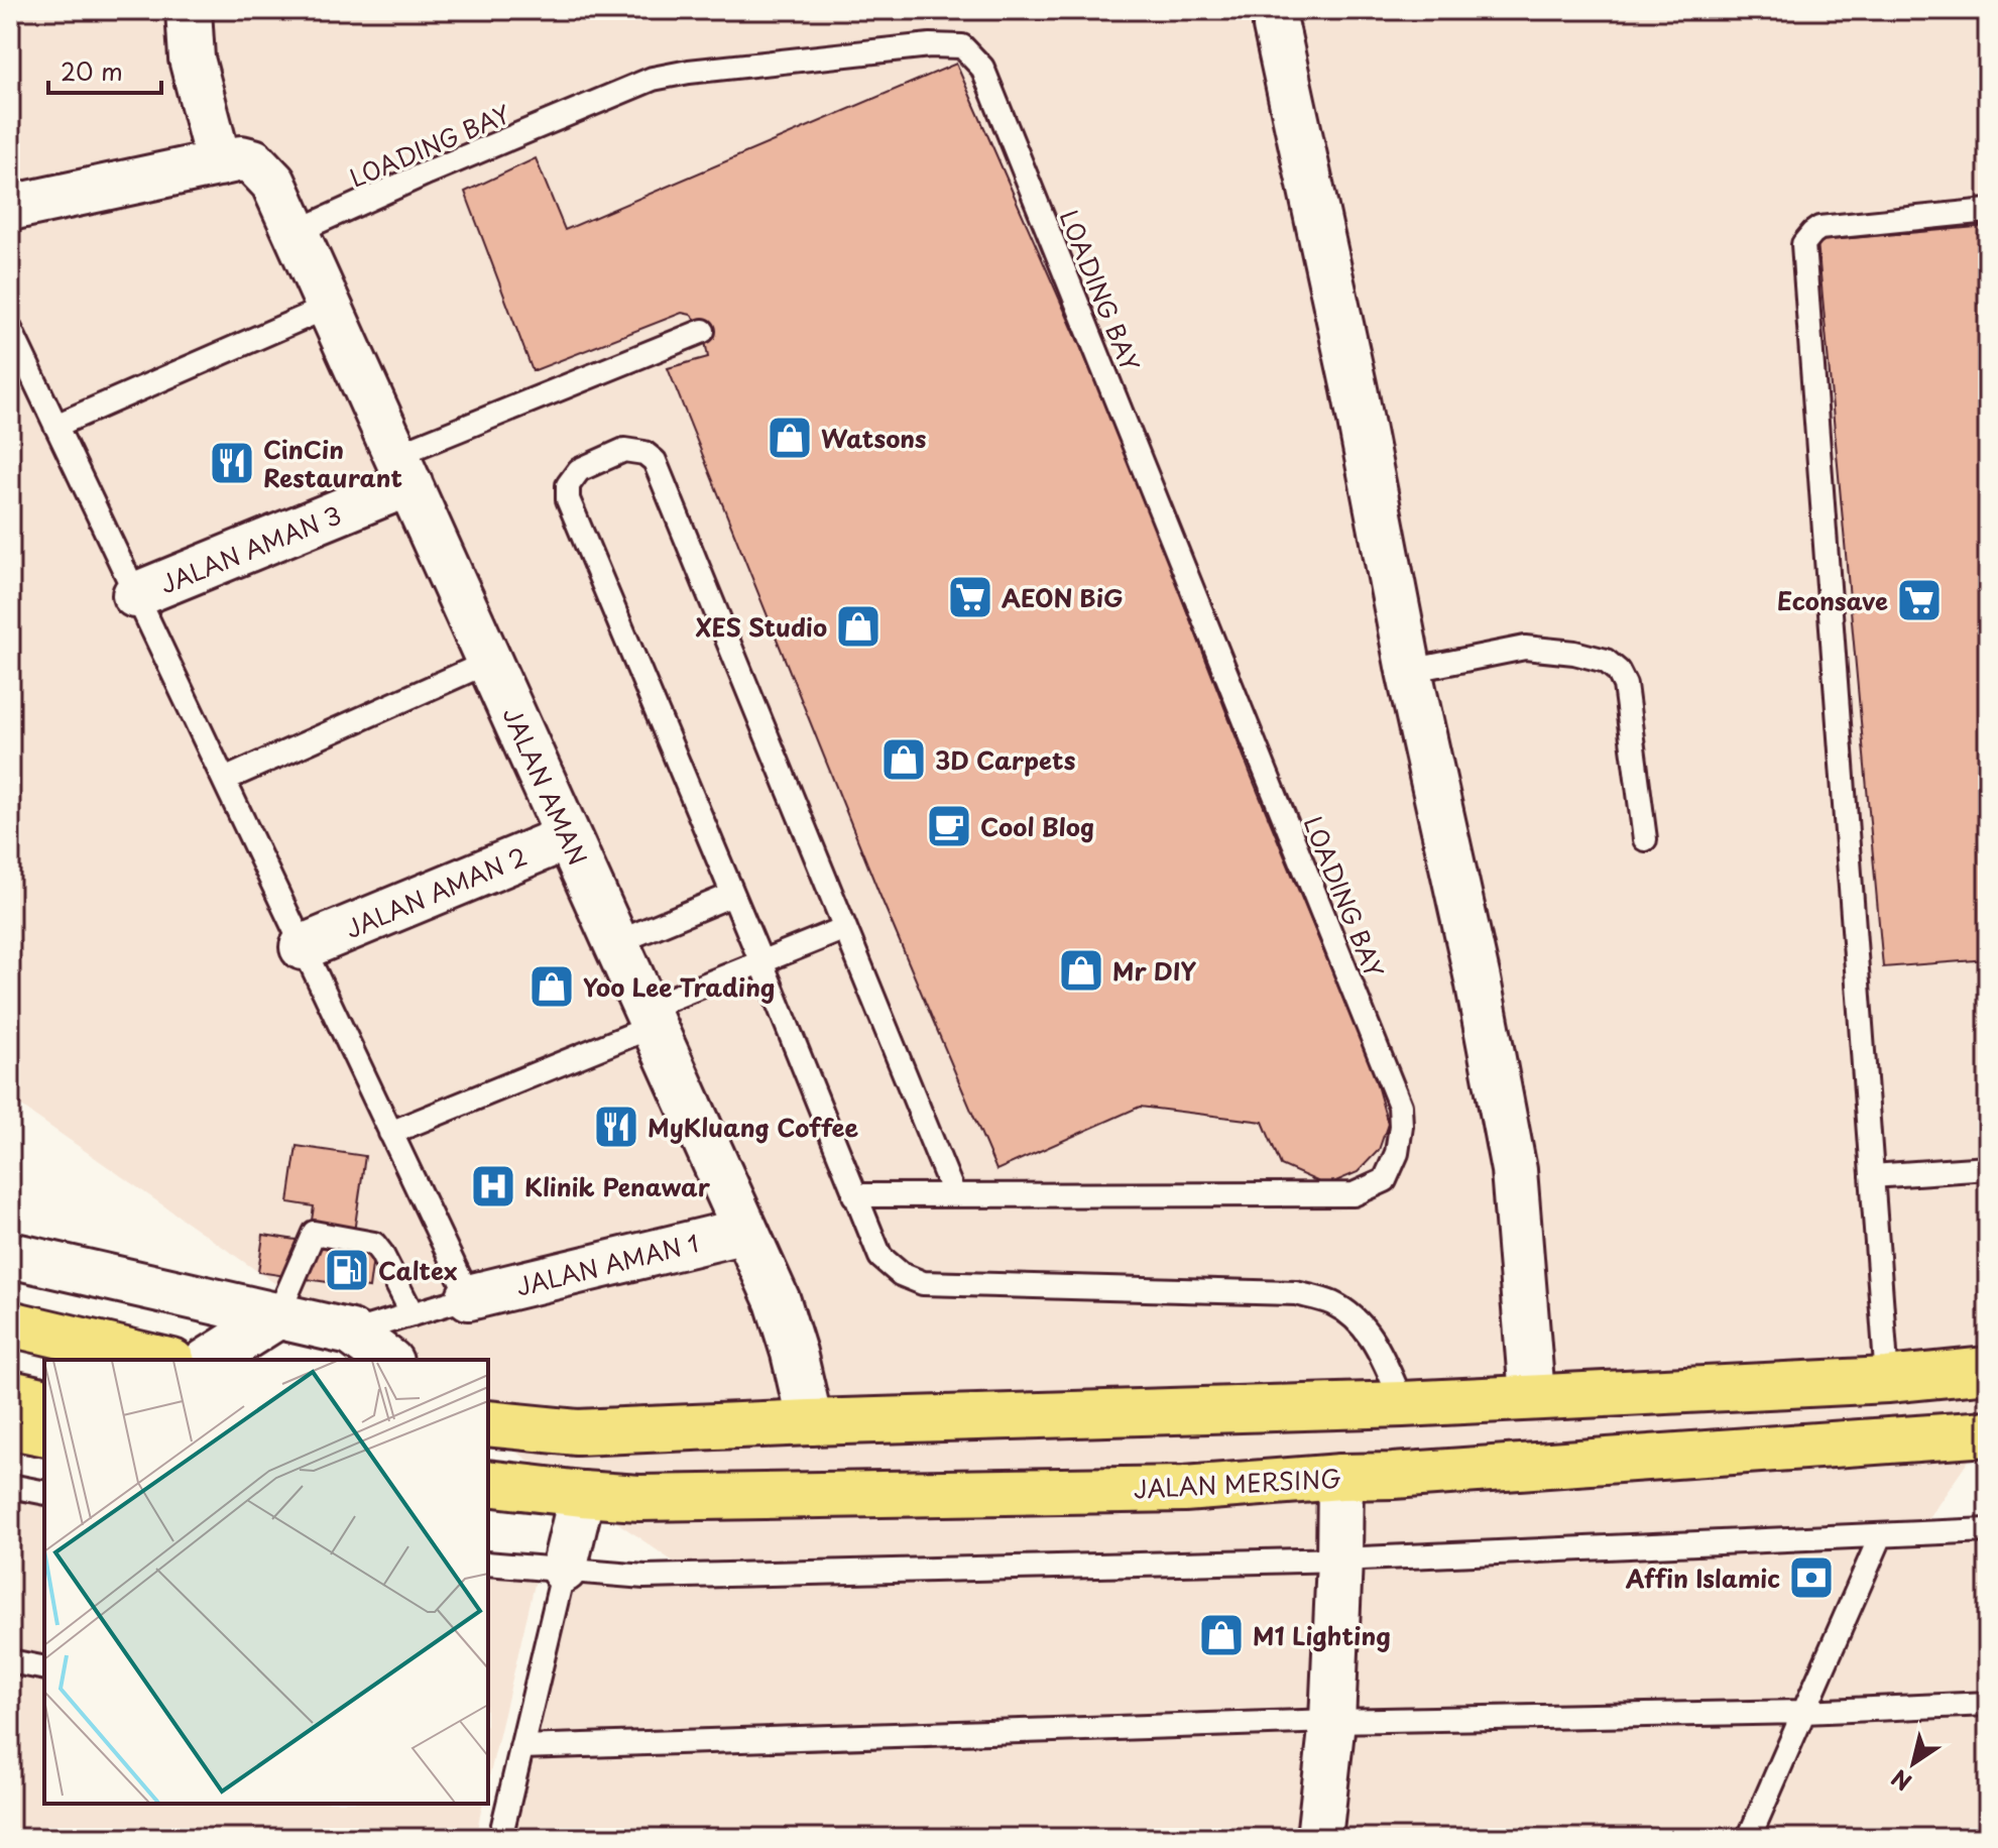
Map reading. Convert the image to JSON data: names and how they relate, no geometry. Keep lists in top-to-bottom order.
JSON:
{
  "streets": {
    "highway": ["JALAN MERSING"],
    "street": [
      "JALAN AMAN 3",
      "JALAN AMAN",
      "JALAN AMAN 2",
      "JALAN AMAN 1"
    ],
    "lane": ["LOADING BAY"]
  },
  "crossings": [
    ["LOADING BAY", "JALAN AMAN"],
    ["JALAN AMAN 3", "JALAN AMAN"],
    ["JALAN AMAN", "JALAN AMAN 2"],
    ["JALAN AMAN", "JALAN AMAN 1"]
  ],
  "places": {
    "shop": [
      "Watsons",
      "XES Studio",
      "3D Carpets",
      "Mr DIY",
      "Yoo Lee Trading",
      "M1 Lighting"
    ],
    "restaurant": ["CinCin Restaurant", "MyKluang Coffee"],
    "supermarket": ["AEON BiG", "Econsave"],
    "cafe": ["Cool Blog"],
    "hospital": ["Klinik Penawar"],
    "fuel station": ["Caltex"],
    "bank": ["Affin Islamic"]
  },
  "scale_bar": "20 m",
  "north": "bottom left"
}
